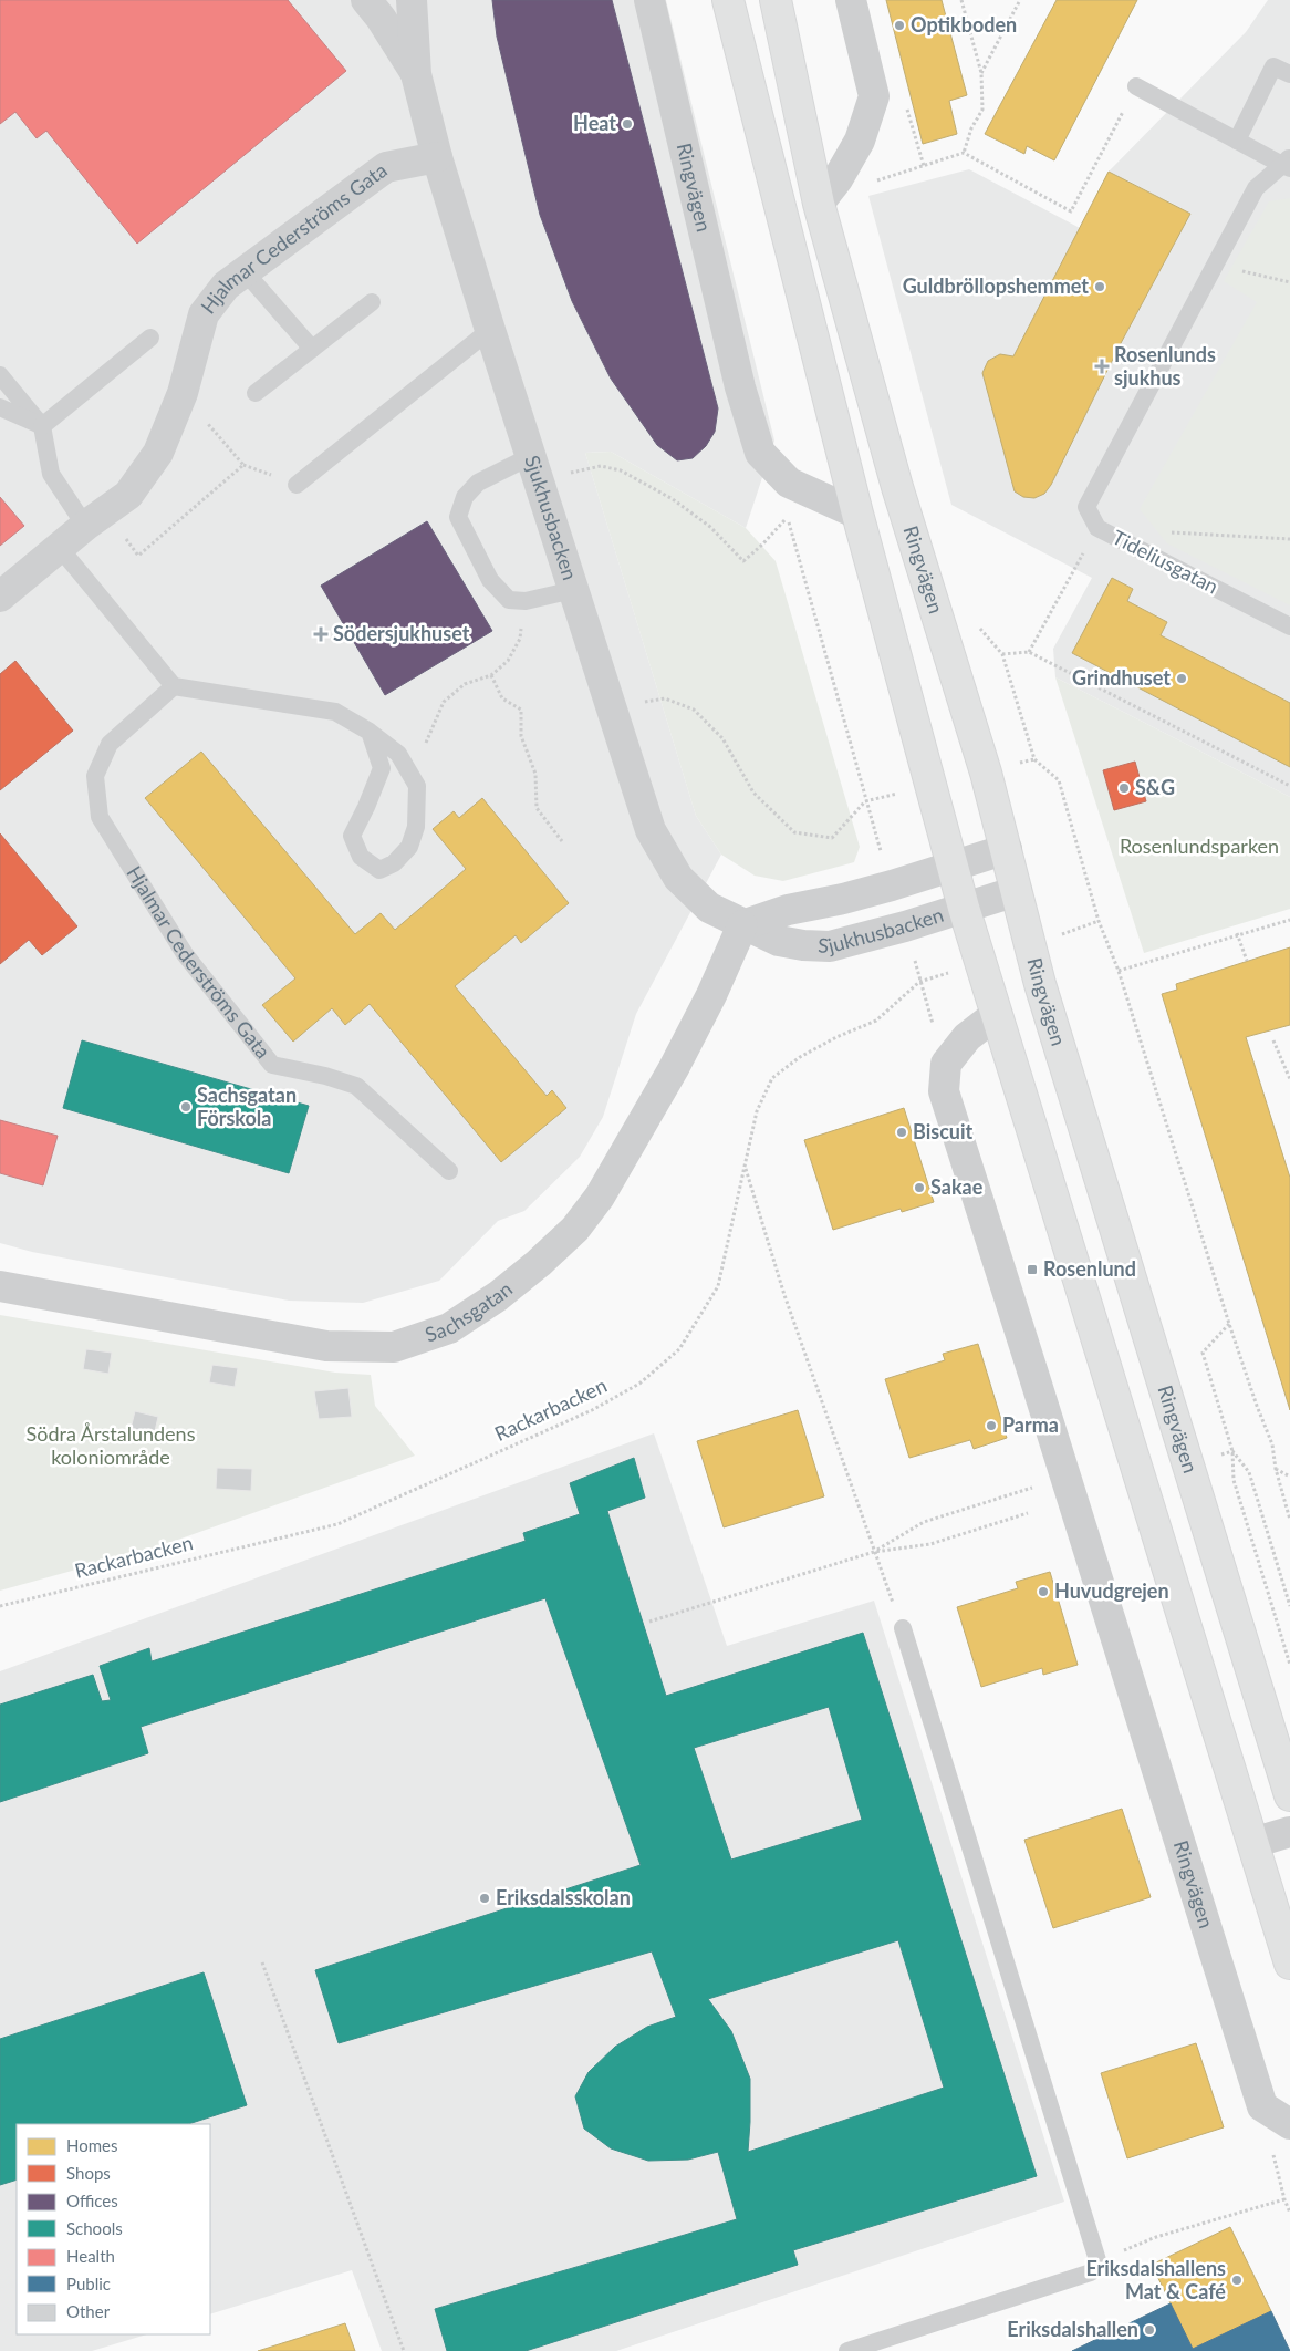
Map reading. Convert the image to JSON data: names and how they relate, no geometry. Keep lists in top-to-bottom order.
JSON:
{
  "streets": {
    "main road": ["Ringvägen"],
    "street": ["Hjalmar Cederströms Gata", "Sjukhusbacken", "Sachsgatan"],
    "lane": ["Tideliusgatan"],
    "path": ["Rackarbacken"]
  },
  "crossings": [
    ["Ringvägen", "Sjukhusbacken"],
    ["Hjalmar Cederströms Gata", "Sjukhusbacken"],
    ["Sjukhusbacken", "Sachsgatan"]
  ],
  "parks": ["Rosenlundsparken", "Södra Årstalundens koloniområde"],
  "places": {
    "other": [
      "Optikboden",
      "Heat",
      "Guldbröllopshemmet",
      "Grindhuset",
      "S&G",
      "Sachsgatan Förskola",
      "Biscuit",
      "Sakae",
      "Parma",
      "Huvudgrejen",
      "Eriksdalsskolan",
      "Eriksdalshallens Mat & Café",
      "Eriksdalshallen"
    ],
    "health": ["Rosenlunds sjukhus", "Södersjukhuset"],
    "transit": ["Rosenlund"]
  },
  "legend": [
    "Homes",
    "Shops",
    "Offices",
    "Schools",
    "Health",
    "Public",
    "Other"
  ]
}
